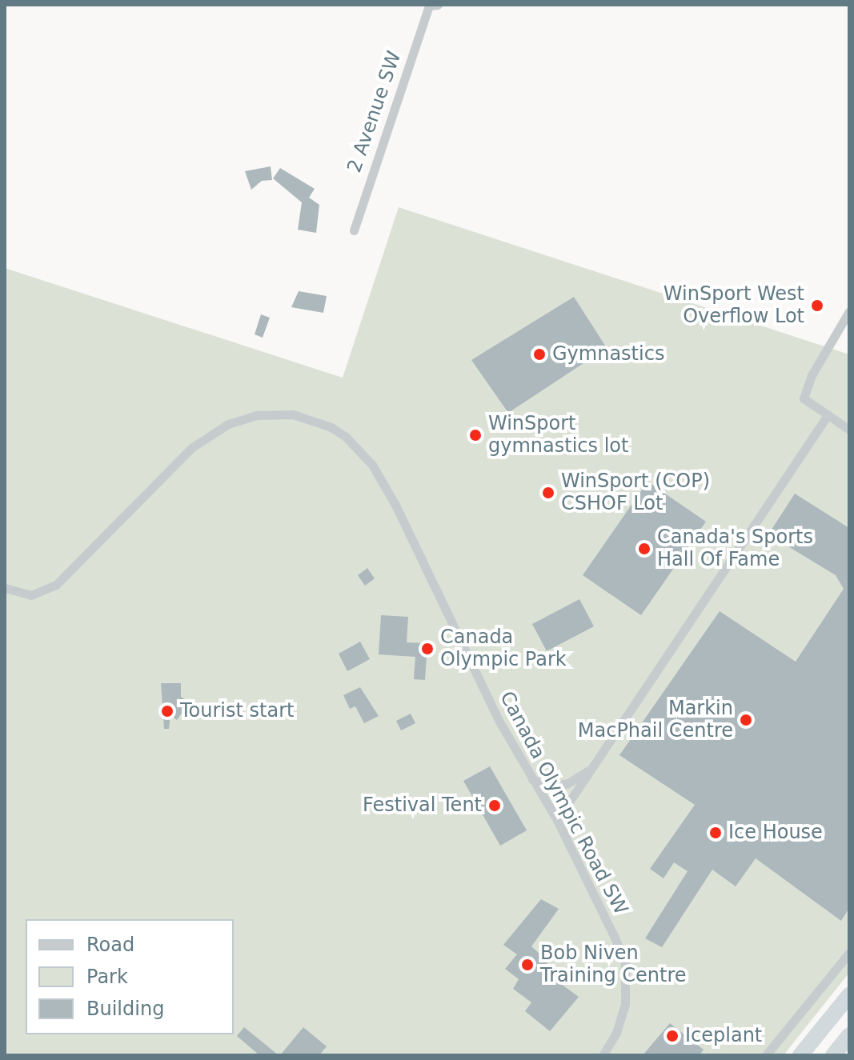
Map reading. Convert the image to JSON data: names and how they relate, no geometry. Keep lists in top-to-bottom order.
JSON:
{
  "streets": {
    "street": ["2 Avenue SW", "Canada Olympic Road SW"]
  },
  "places": [
    "WinSport West Overflow Lot",
    "Gymnastics",
    "WinSport gymnastics lot",
    "WinSport (COP) CSHOF Lot",
    "Canada's Sports Hall Of Fame",
    "Canada Olympic Park",
    "Tourist start",
    "Markin MacPhail Centre",
    "Festival Tent",
    "Ice House",
    "Bob Niven Training Centre",
    "Iceplant"
  ],
  "legend": ["Road", "Park", "Building"]
}
